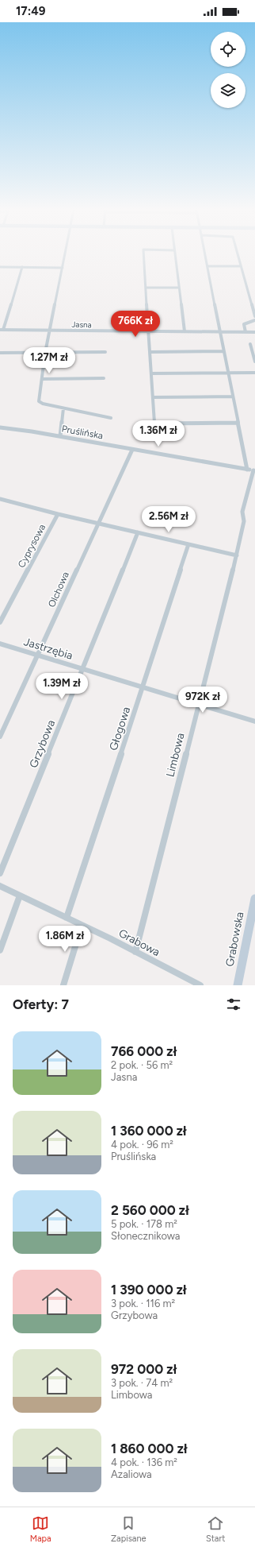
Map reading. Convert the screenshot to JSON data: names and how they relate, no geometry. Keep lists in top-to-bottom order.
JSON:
{
  "streets": {
    "street": [
      "Jasna",
      "Pruślińska",
      "Cyprysowa",
      "Olchowa",
      "Jastrzębia",
      "Głogowa",
      "Grzybowa",
      "Limbowa",
      "Grabowska",
      "Grabowa"
    ]
  },
  "crossings": [
    ["Pruślińska", "Olchowa"],
    ["Pruślińska", "Limbowa"],
    ["Olchowa", "Jastrzębia"],
    ["Jastrzębia", "Głogowa"],
    ["Jastrzębia", "Grzybowa"],
    ["Jastrzębia", "Limbowa"],
    ["Głogowa", "Grabowa"],
    ["Limbowa", "Grabowa"]
  ],
  "page": {
    "status": "17:49",
    "price": [
      "766K zł",
      "1.27M zł",
      "1.36M zł",
      "2.56M zł",
      "1.39M zł",
      "972K zł",
      "1.86M zł"
    ],
    "heading": "Oferty: 7",
    "list": [
      {
        "name": "766 000 zł",
        "note": "2 pok. · 56 m² · Jasna"
      },
      {
        "name": "1 360 000 zł",
        "note": "4 pok. · 96 m² · Pruślińska"
      },
      {
        "name": "2 560 000 zł",
        "note": "5 pok. · 178 m² · Słonecznikowa"
      },
      {
        "name": "1 390 000 zł",
        "note": "3 pok. · 116 m² · Grzybowa"
      },
      {
        "name": "972 000 zł",
        "note": "3 pok. · 74 m² · Limbowa"
      },
      {
        "name": "1 860 000 zł",
        "note": "4 pok. · 136 m² · Azaliowa"
      }
    ],
    "tabs": ["Mapa", "Zapisane", "Start"]
  }
}
